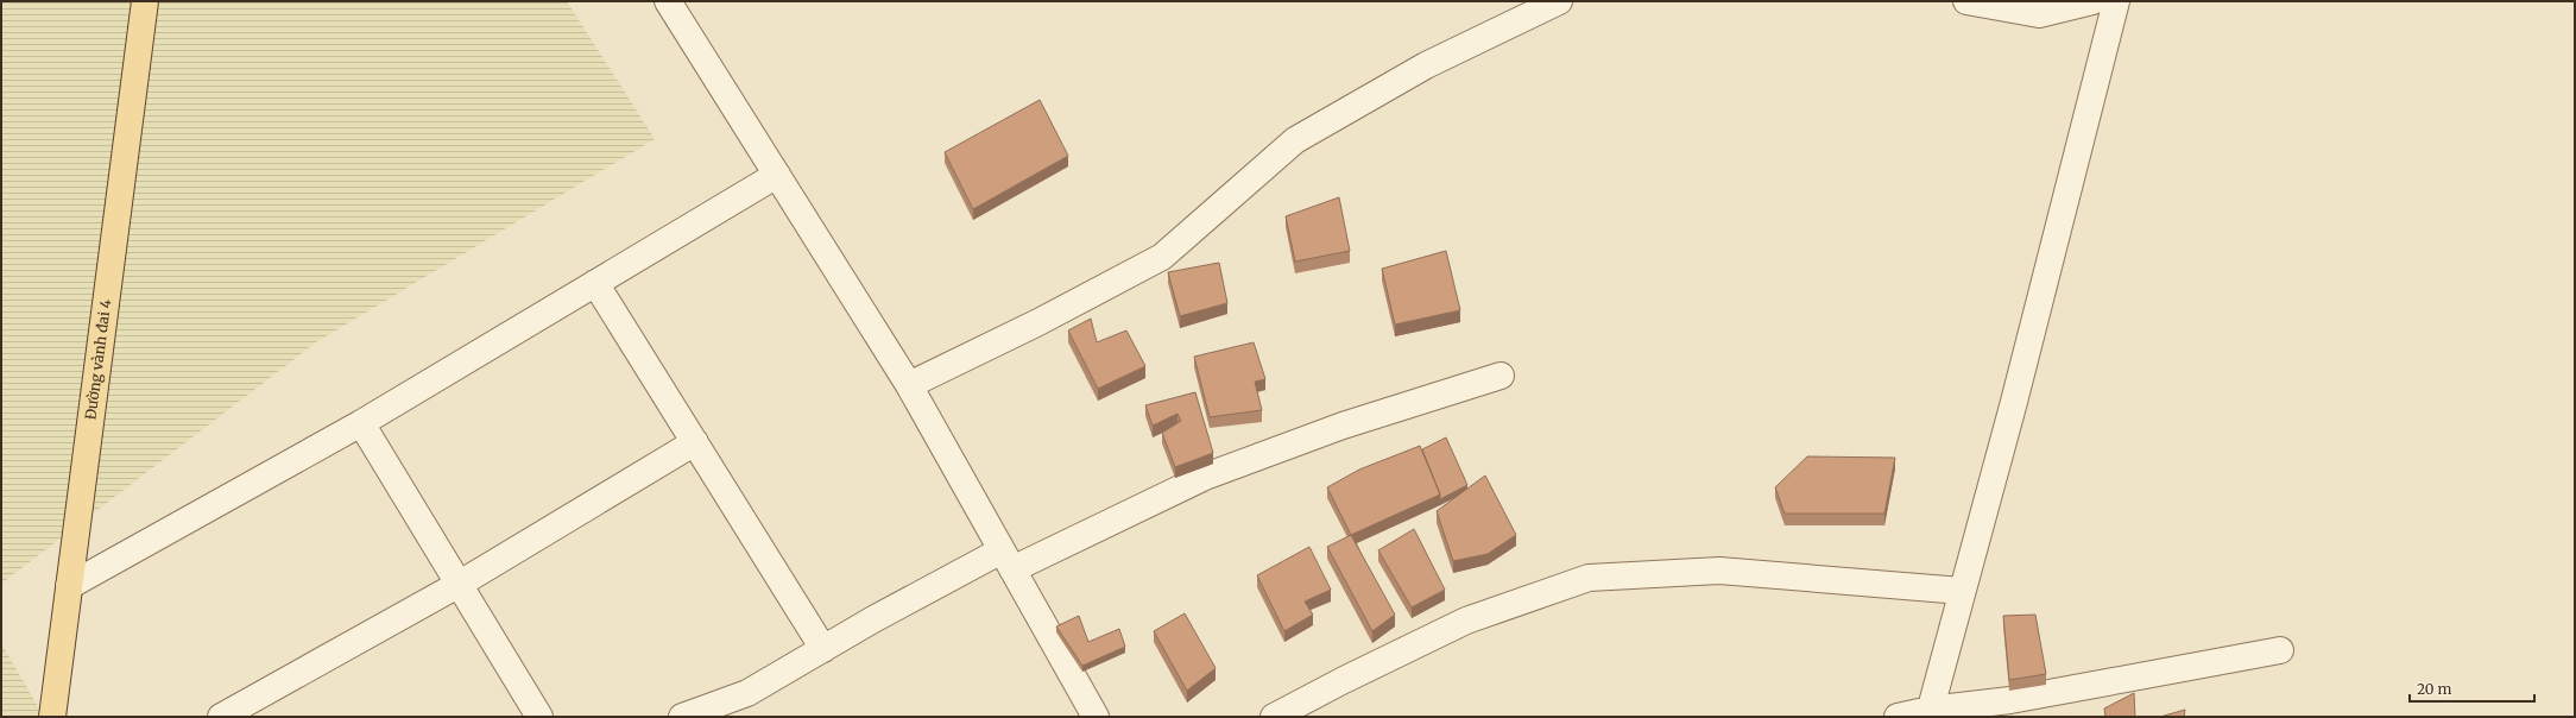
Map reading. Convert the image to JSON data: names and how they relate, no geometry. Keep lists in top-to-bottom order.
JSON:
{
  "streets": {
    "main road": ["Đường vành đai 4"]
  },
  "scale_bar": "20 m"
}
